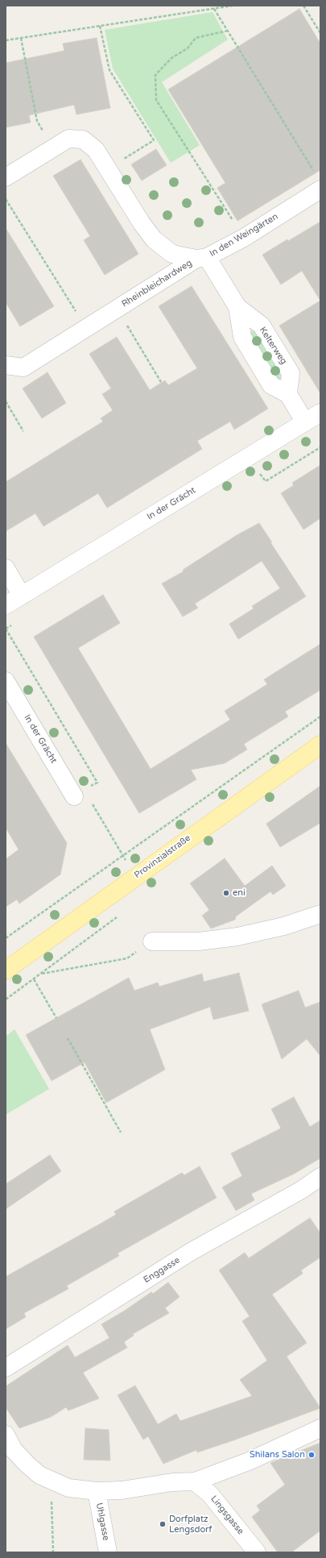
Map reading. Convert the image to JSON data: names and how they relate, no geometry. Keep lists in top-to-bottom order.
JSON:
{
  "streets": {
    "main road": ["Provinzialstraße"],
    "street": [
      "In den Weingärten",
      "Rheinbleichardweg",
      "Kelterweg",
      "In der Grächt",
      "Enggasse",
      "Lingsgasse",
      "Uhlgasse"
    ]
  },
  "crossings": [
    ["In den Weingärten", "Rheinbleichardweg"],
    ["In den Weingärten", "Kelterweg"],
    ["Rheinbleichardweg", "Kelterweg"],
    ["Kelterweg", "In der Grächt"]
  ],
  "places": ["eni", "Shilans Salon", "Dorfplatz Lengsdorf"]
}
